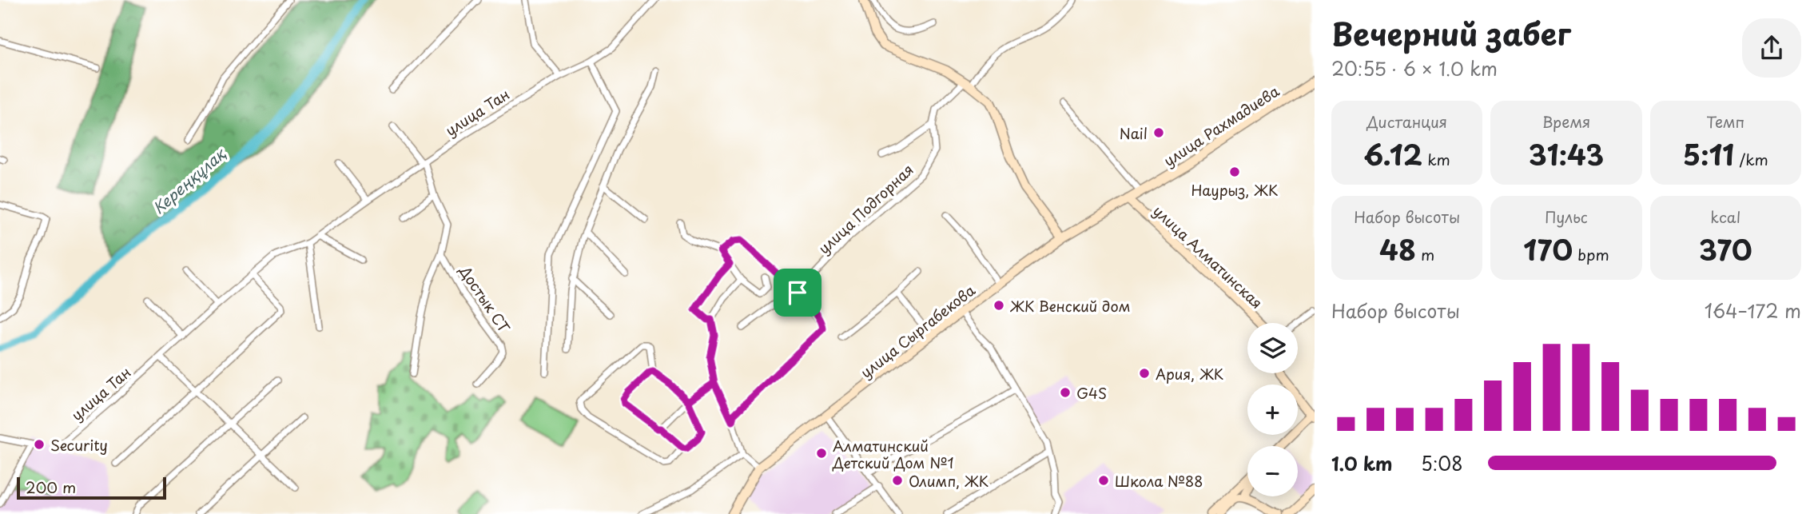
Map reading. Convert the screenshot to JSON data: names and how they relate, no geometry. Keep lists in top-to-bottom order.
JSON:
{
  "streets": {
    "street": [
      "улица Тан",
      "улица Рахмадиева",
      "улица Подгорная",
      "улица Алматинская",
      "Достык СТ",
      "улица Сыргабекова"
    ]
  },
  "crossings": [
    ["улица Тан", "Достык СТ"],
    ["улица Рахмадиева", "улица Сыргабекова"],
    ["улица Алматинская", "улица Сыргабекова"]
  ],
  "water": ["Кереңқұлақ"],
  "places": [
    "Nail",
    "Наурыз, ЖК",
    "ЖК Венский дом",
    "Ария, ЖК",
    "G4S",
    "Security",
    "Алматинский Детский Дом №1",
    "Олимп, ЖК",
    "Школа №88"
  ],
  "scale_bar": "200 m",
  "page": {
    "heading": ["Вечерний забег", "20:55 · 6 × 1.0 km"],
    "stats": [
      ["Дистанция", "6.12 km"],
      ["Время", "31:43"],
      ["Темп", "5:11 /km"],
      ["Набор высоты", "48 m"],
      ["Пульс", "170 bpm"],
      ["kcal", "370"]
    ],
    "chart": ["Набор высоты", "164–172 m"],
    "map_buttons": ["+", "−"],
    "list": [
      {
        "name": "1.0 km",
        "note": "5:08"
      }
    ],
    "scale": "200 m"
  }
}
